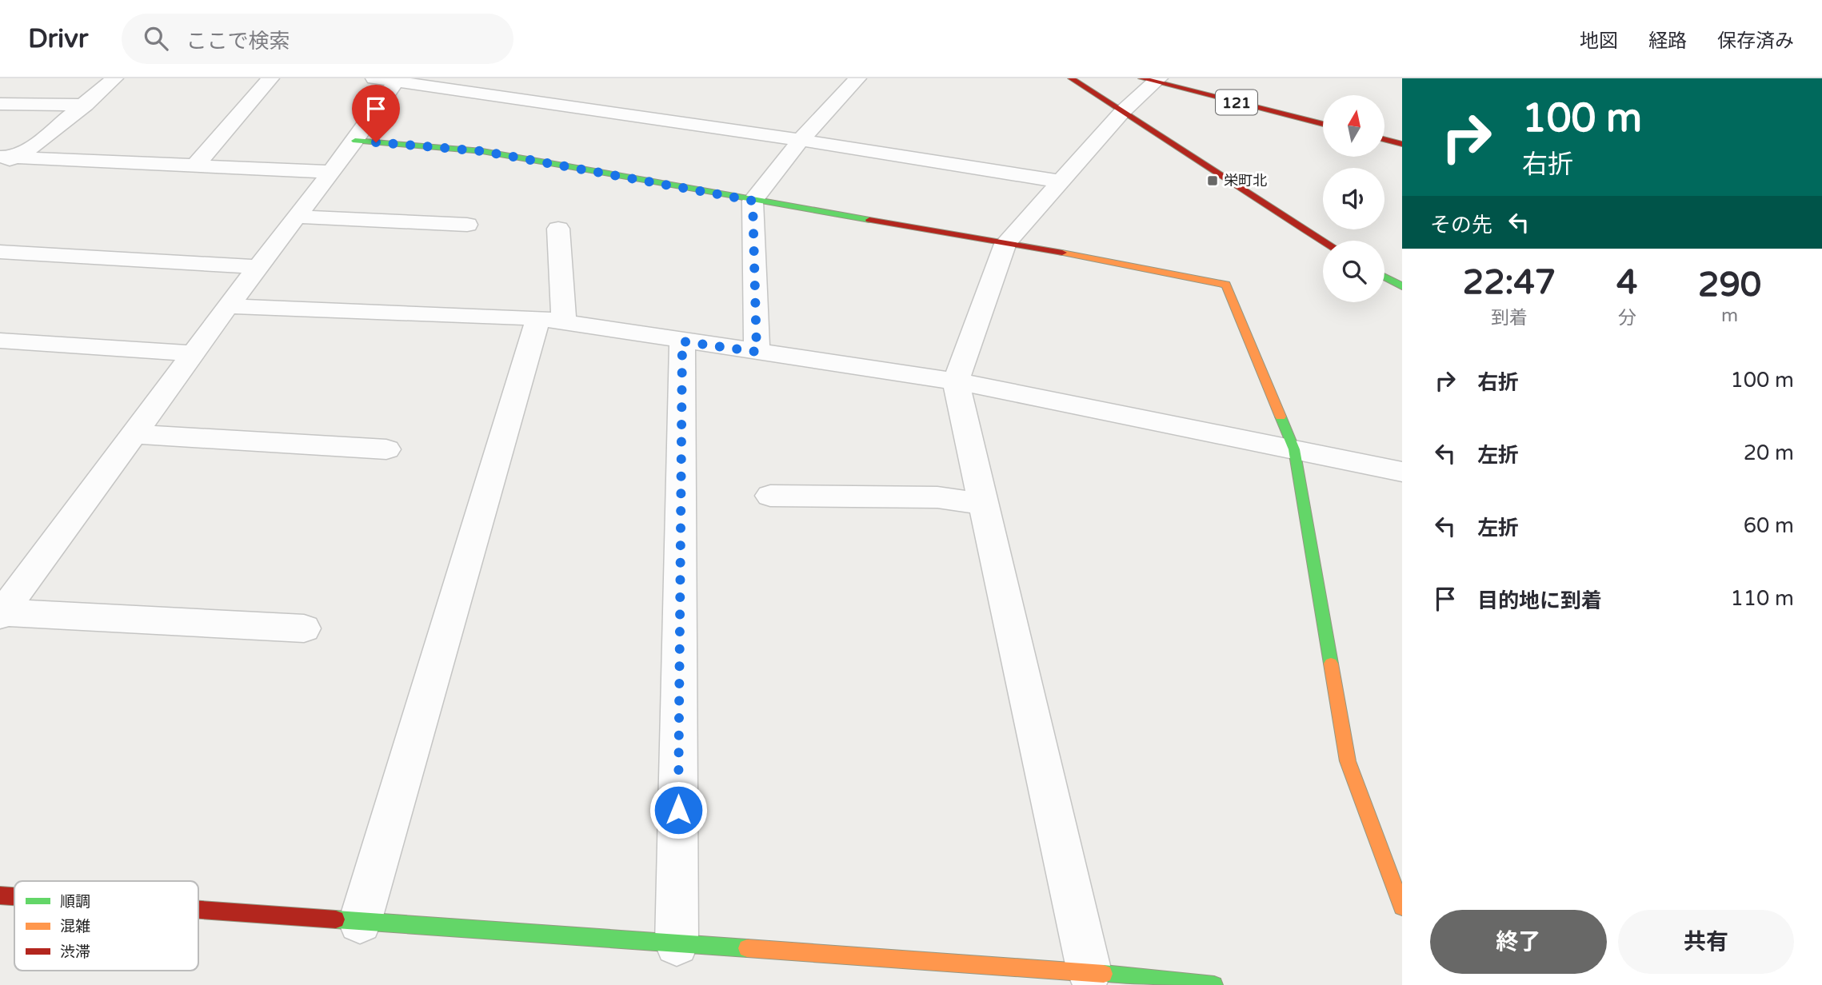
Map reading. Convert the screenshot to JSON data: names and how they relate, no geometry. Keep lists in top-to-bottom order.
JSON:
{
  "streets": {
    "main road": ["121"]
  },
  "places": {
    "transit": ["栄町北"]
  },
  "legend": ["順調", "混雑", "渋滞"],
  "north": "top",
  "page": {
    "header": "Drivr",
    "search": "ここで検索",
    "nav": ["地図", "経路", "保存済み"],
    "turn": ["100 m", "右折"],
    "then": "その先",
    "eta": [
      "22:47",
      "到着",
      "4",
      "分",
      "290",
      "m"
    ],
    "list": [
      {
        "name": "右折",
        "value": "100 m"
      },
      {
        "name": "左折",
        "value": "20 m"
      },
      {
        "name": "左折",
        "value": "60 m"
      },
      {
        "name": "目的地に到着",
        "value": "110 m"
      }
    ],
    "buttons": ["終了", "共有"]
  }
}
